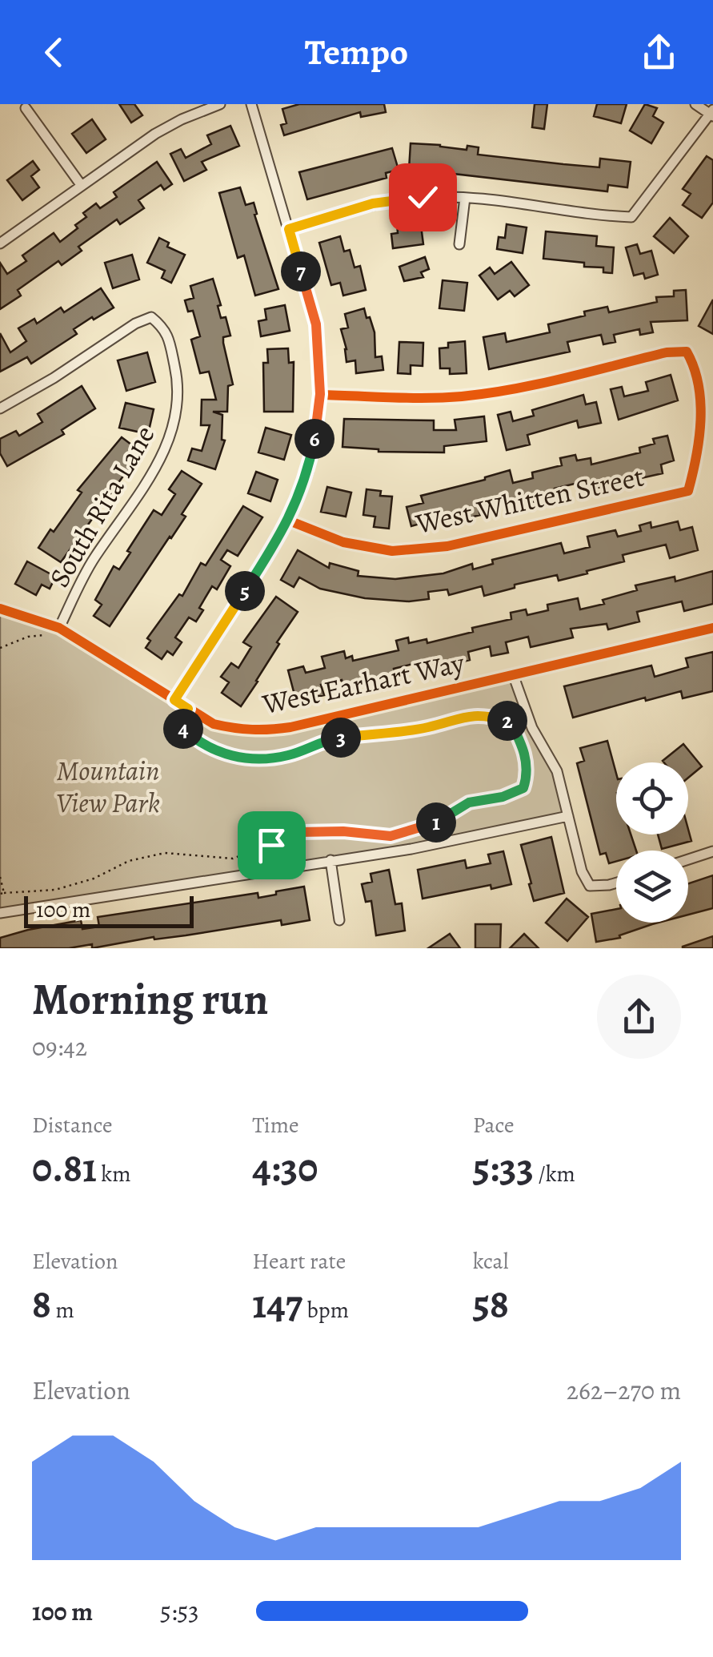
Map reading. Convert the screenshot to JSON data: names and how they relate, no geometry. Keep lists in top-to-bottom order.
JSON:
{
  "streets": {
    "street": ["West Whitten Street", "South Rita Lane", "West Earhart Way"]
  },
  "crossings": [
    ["South Rita Lane", "West Earhart Way"]
  ],
  "parks": ["Mountain View Park"],
  "scale_bar": "100 m",
  "page": {
    "header": "Tempo",
    "pins": [
      "7",
      "6",
      "5",
      "2",
      "4",
      "3",
      "1"
    ],
    "scale": "100 m",
    "heading": ["Morning run", "09:42"],
    "stats": [
      ["Distance", "0.81 km"],
      ["Time", "4:30"],
      ["Pace", "5:33 /km"],
      ["Elevation", "8 m"],
      ["Heart rate", "147 bpm"],
      ["kcal", "58"]
    ],
    "chart": ["Elevation", "262–270 m"],
    "list": [
      {
        "name": "100 m",
        "note": "5:53"
      }
    ]
  }
}
